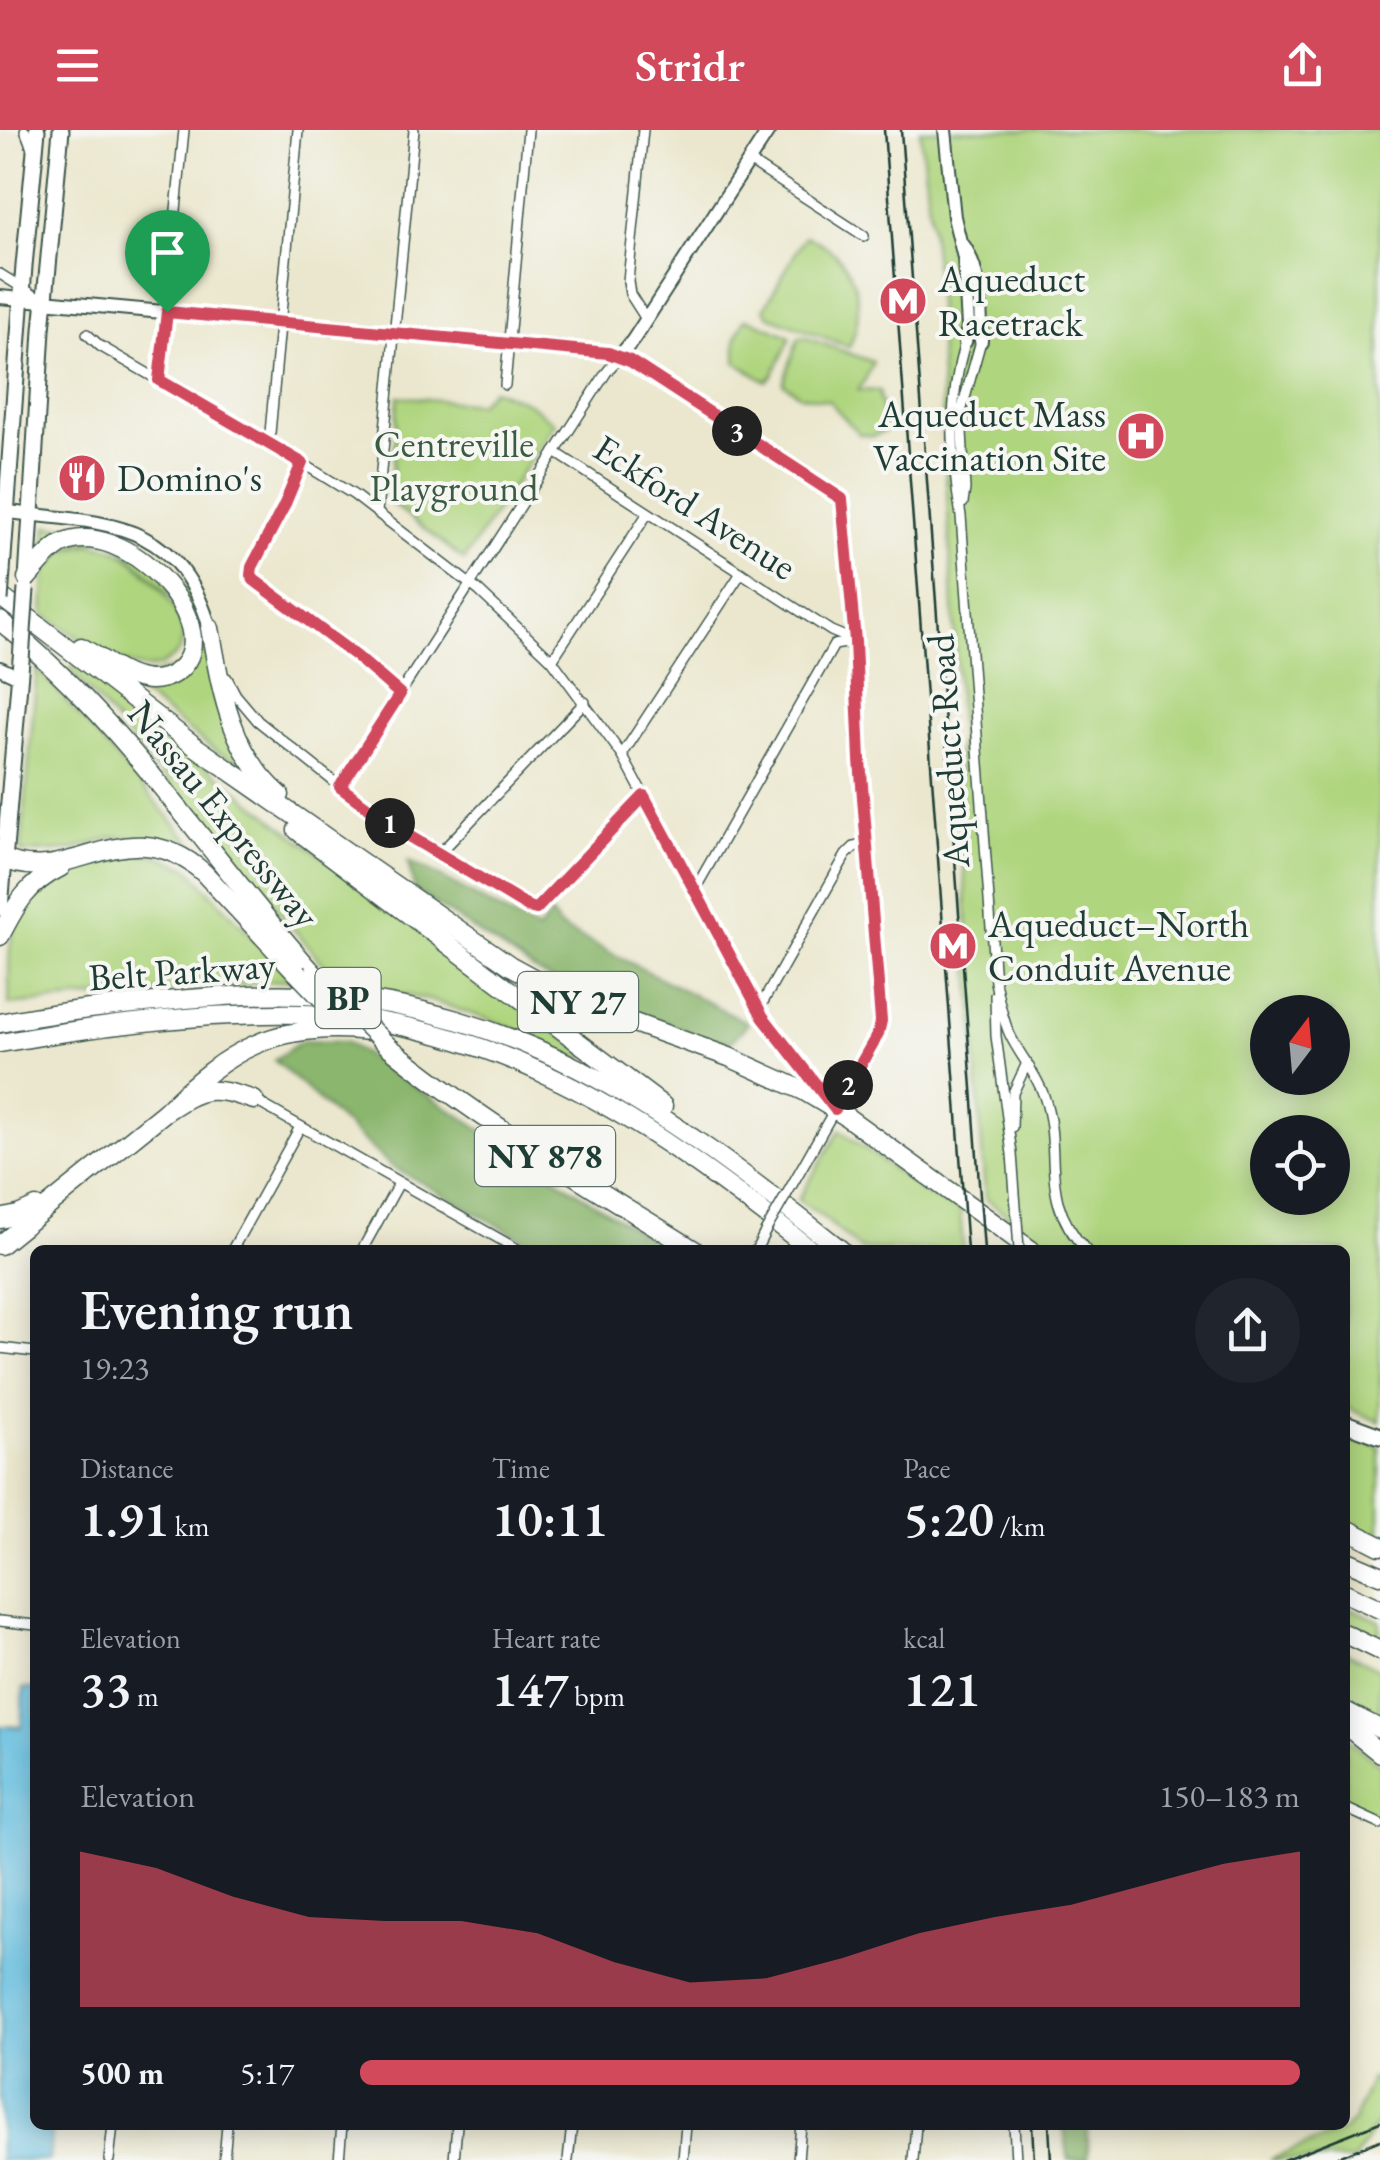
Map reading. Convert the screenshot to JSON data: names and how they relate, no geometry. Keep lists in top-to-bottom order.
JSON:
{
  "streets": {
    "highway": [
      "Nassau Expressway",
      "Belt Parkway",
      "BP",
      "NY 27",
      "NY 878"
    ],
    "street": ["Eckford Avenue", "Aqueduct Road"]
  },
  "parks": ["Centreville Playground"],
  "places": {
    "metro station": ["Aqueduct Racetrack", "Aqueduct–North Conduit Avenue"],
    "hospital": ["Aqueduct Mass Vaccination Site"],
    "restaurant": ["Domino's"]
  },
  "north": "top",
  "page": {
    "header": "Stridr",
    "pins": ["3", "1", "2"],
    "heading": ["Evening run", "19:23"],
    "stats": [
      ["Distance", "1.91 km"],
      ["Time", "10:11"],
      ["Pace", "5:20 /km"],
      ["Elevation", "33 m"],
      ["Heart rate", "147 bpm"],
      ["kcal", "121"]
    ],
    "chart": ["Elevation", "150–183 m"],
    "list": [
      {
        "name": "500 m",
        "note": "5:17"
      }
    ]
  }
}
